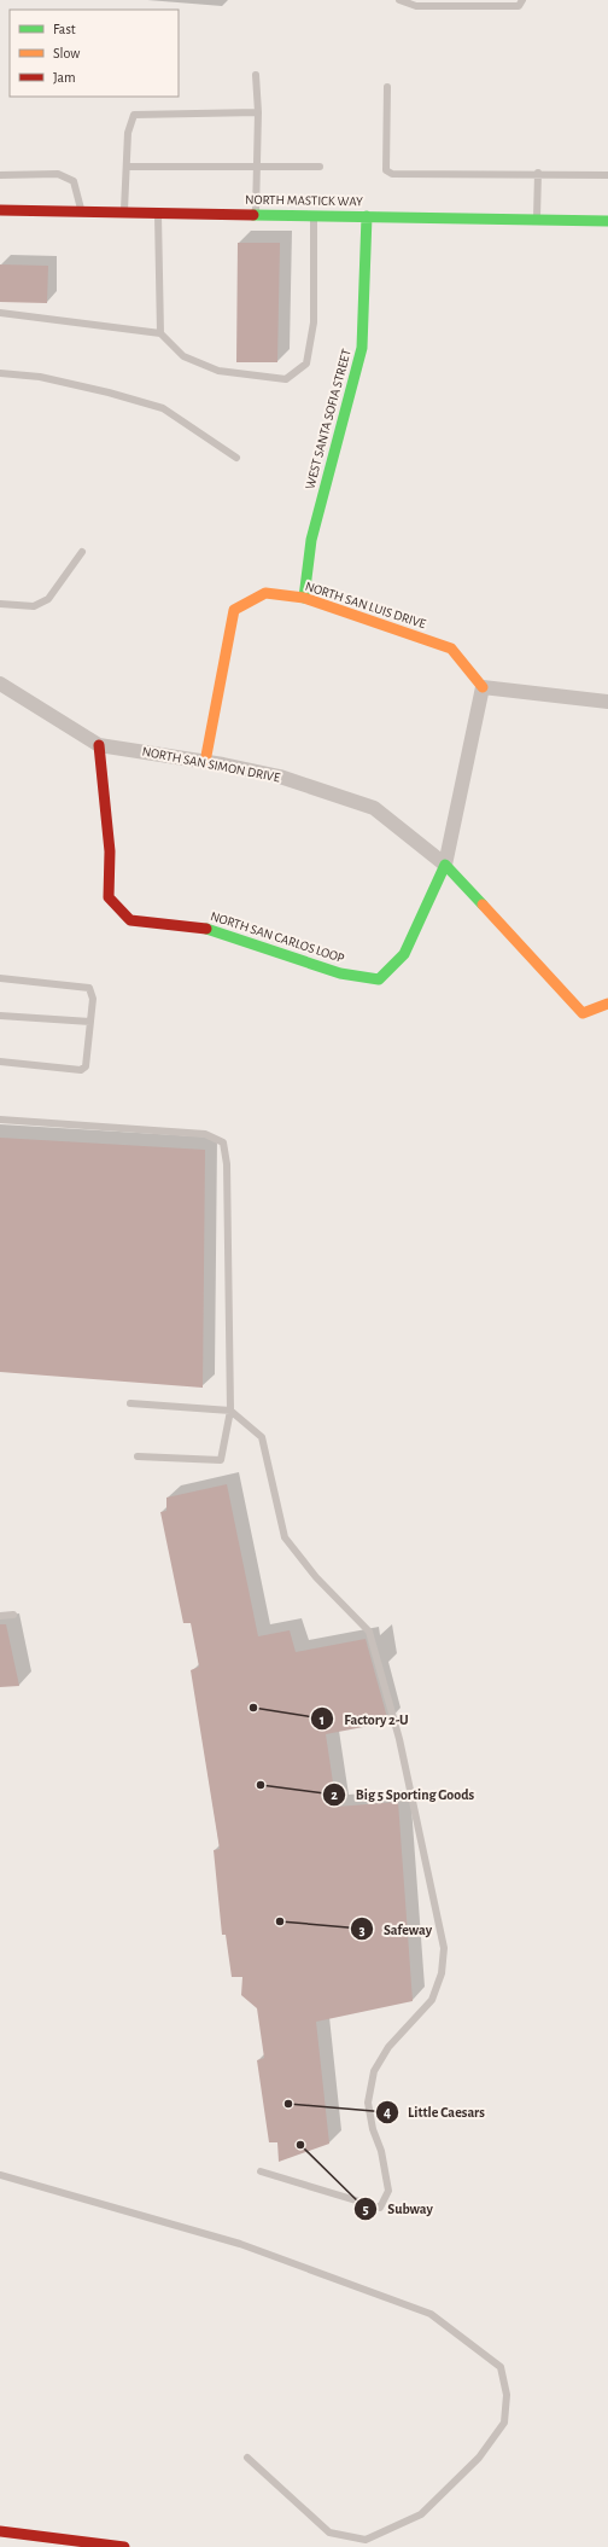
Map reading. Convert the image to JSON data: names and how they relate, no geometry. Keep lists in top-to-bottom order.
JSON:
{
  "streets": {
    "main road": [
      "NORTH MASTICK WAY",
      "WEST SANTA SOFIA STREET",
      "NORTH SAN LUIS DRIVE",
      "NORTH SAN SIMON DRIVE",
      "NORTH SAN CARLOS LOOP"
    ]
  },
  "crossings": [
    ["NORTH MASTICK WAY", "WEST SANTA SOFIA STREET"],
    ["WEST SANTA SOFIA STREET", "NORTH SAN LUIS DRIVE"],
    ["NORTH SAN LUIS DRIVE", "NORTH SAN SIMON DRIVE"],
    ["NORTH SAN SIMON DRIVE", "NORTH SAN CARLOS LOOP"]
  ],
  "places": [
    "Factory 2-U",
    "Big 5 Sporting Goods",
    "Safeway",
    "Little Caesars",
    "Subway"
  ],
  "legend": ["Fast", "Slow", "Jam"]
}
